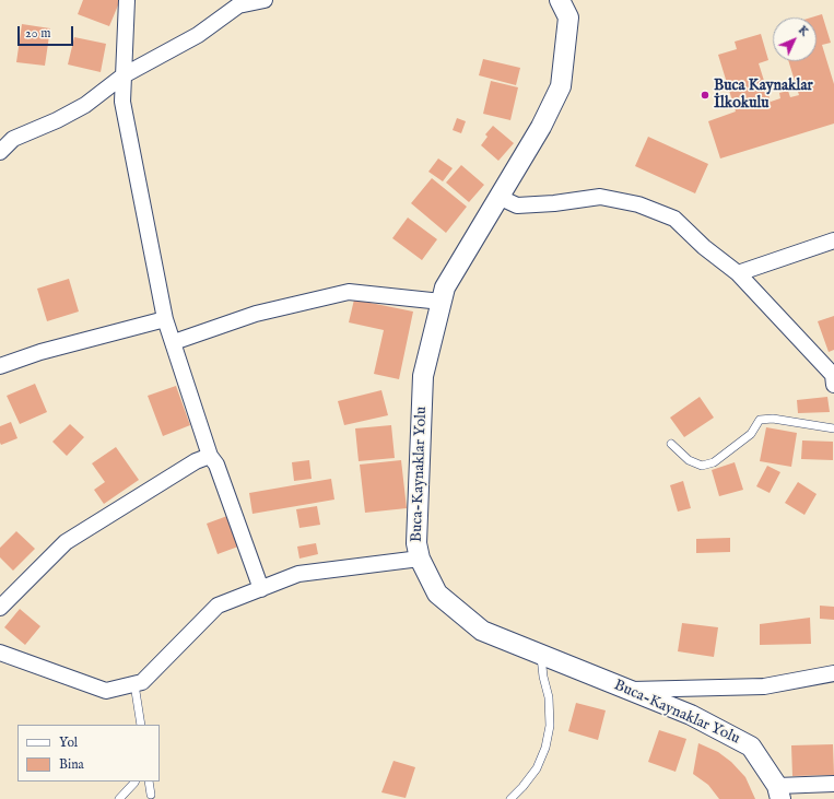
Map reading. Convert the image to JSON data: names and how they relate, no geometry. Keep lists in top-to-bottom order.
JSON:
{
  "streets": {
    "street": ["Buca-Kaynaklar Yolu"]
  },
  "places": ["Buca Kaynaklar İlkokulu"],
  "legend": ["Yol", "Bina"],
  "scale_bar": "20 m",
  "north": "top right"
}
